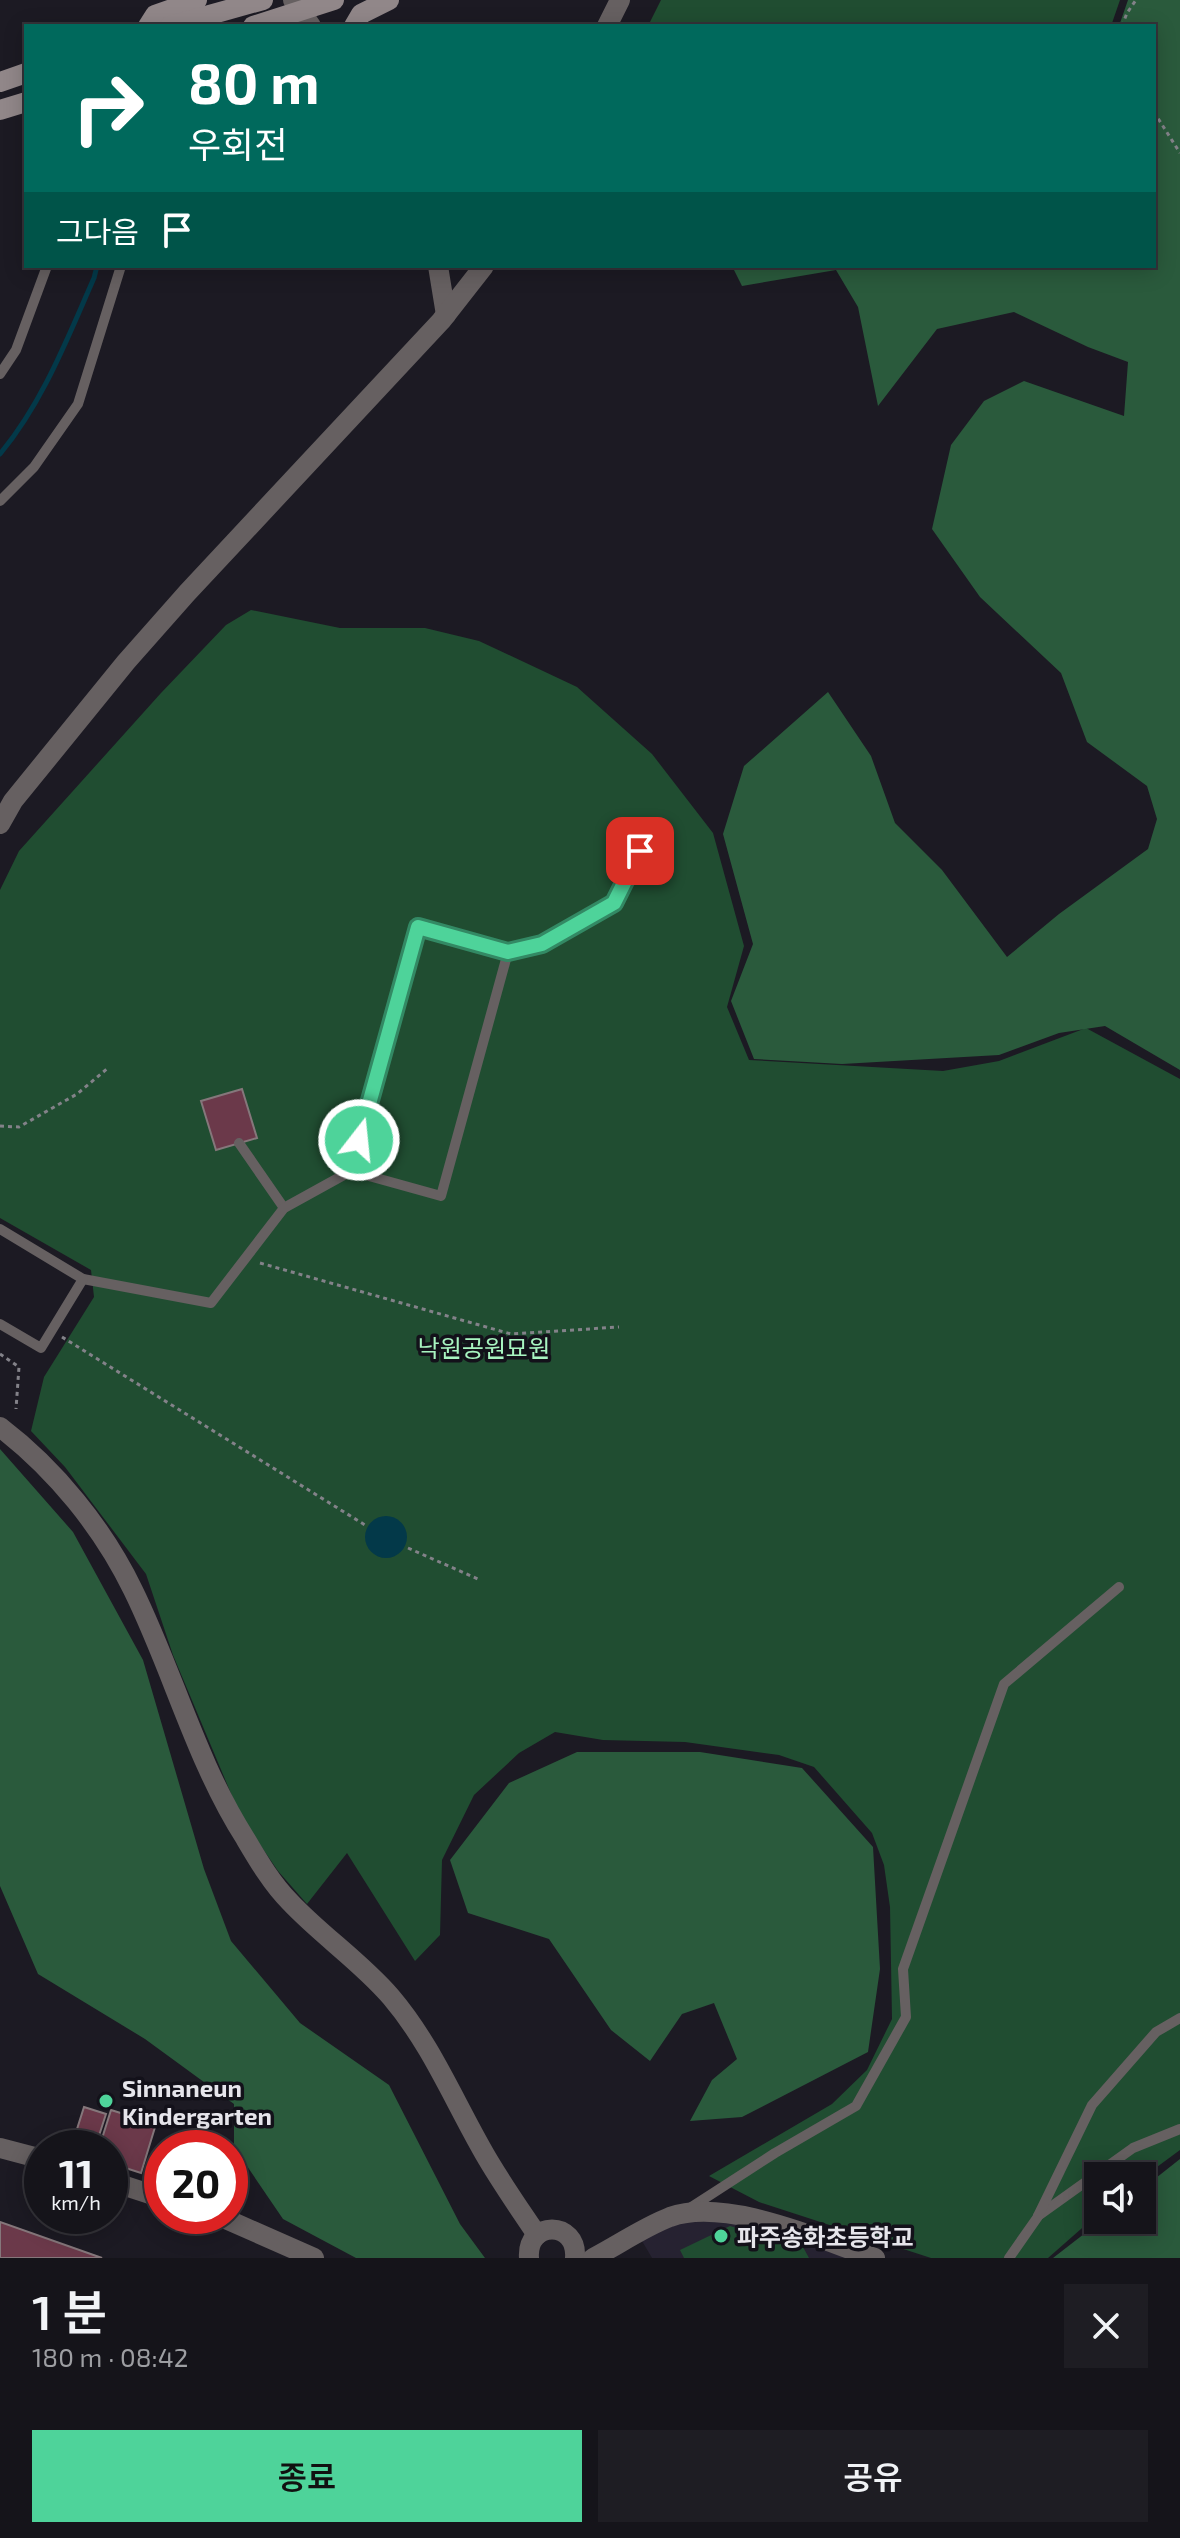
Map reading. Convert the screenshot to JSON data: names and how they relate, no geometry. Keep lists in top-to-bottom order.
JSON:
{
  "parks": ["낙원공원묘원"],
  "places": ["Sinnaneun Kindergarten", "파주송화초등학교"],
  "page": {
    "turn": ["80 m", "우회전"],
    "then": "그다음",
    "speed": "11 km/h",
    "limit": "20",
    "heading": ["1 분", "180 m · 08:42"],
    "buttons": ["종료", "공유"]
  }
}
